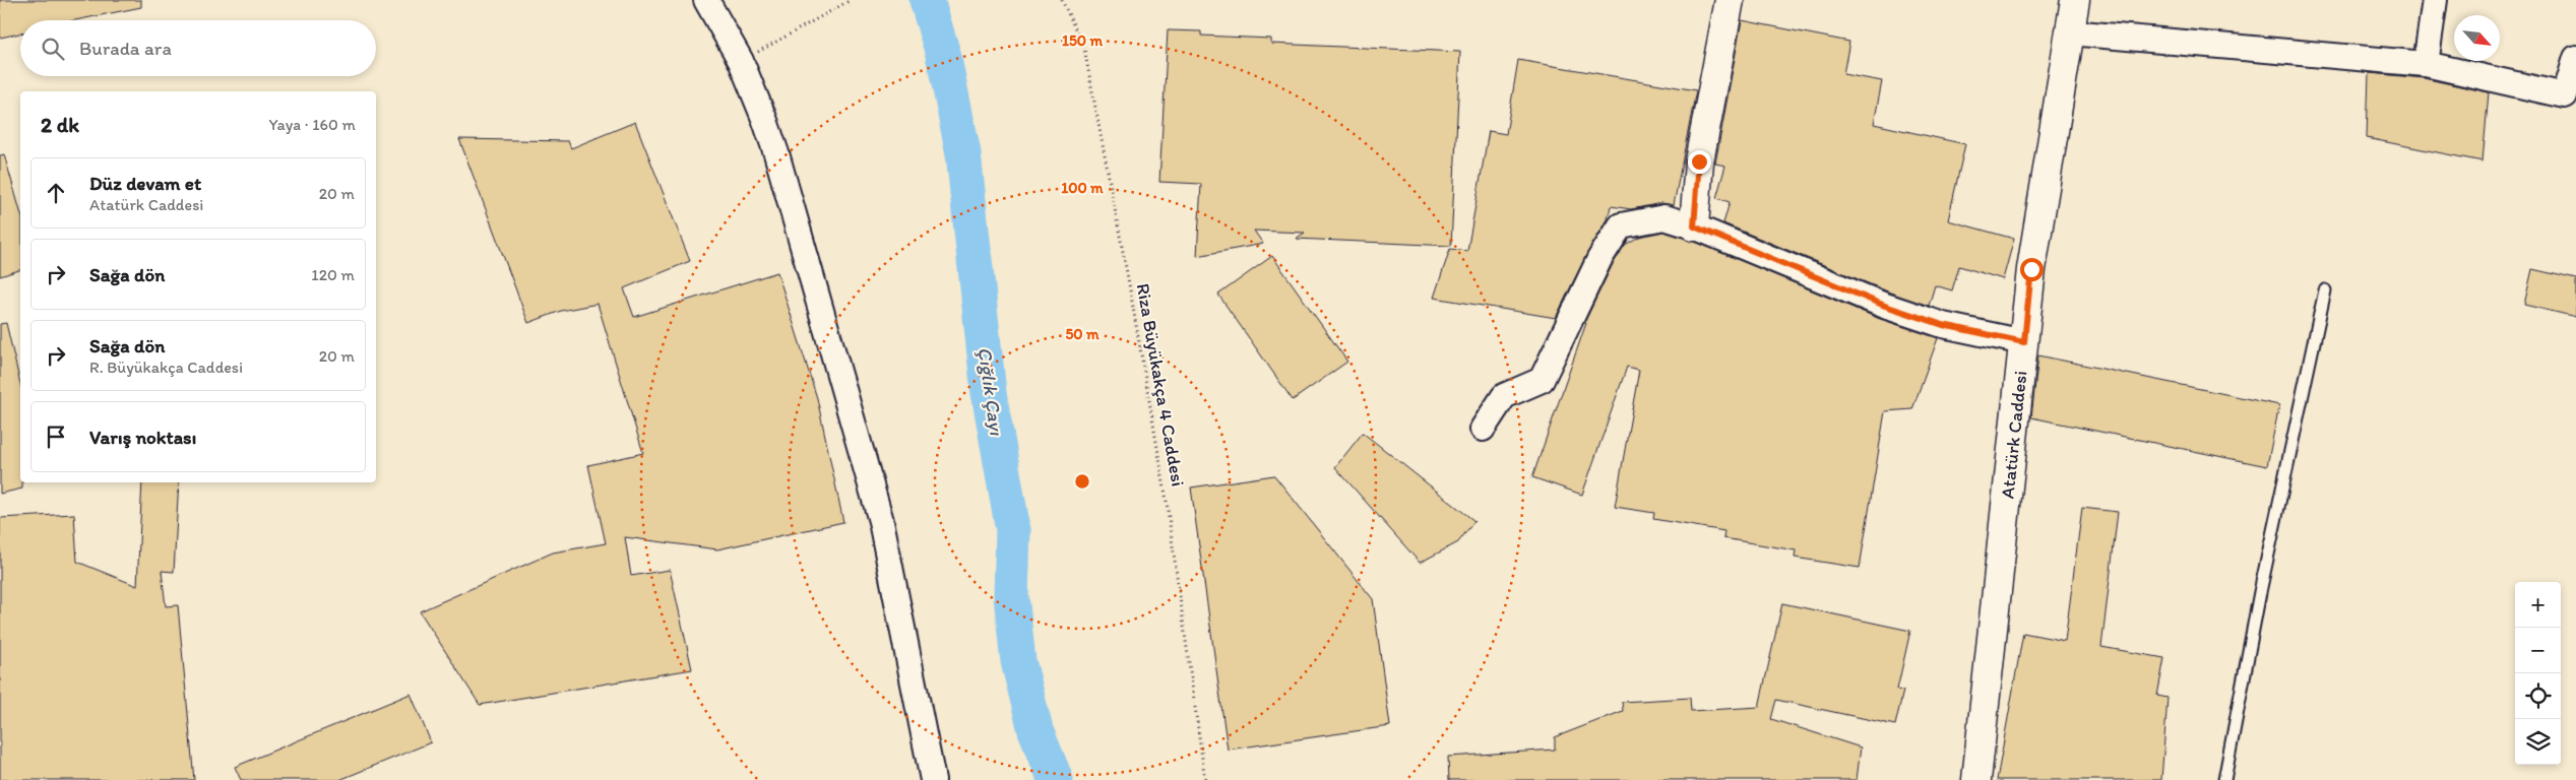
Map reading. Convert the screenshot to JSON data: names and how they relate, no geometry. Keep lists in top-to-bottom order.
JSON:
{
  "streets": {
    "street": ["Atatürk Caddesi"],
    "path": ["Riza Büyükakça 4 Caddesi"]
  },
  "water": ["Çığlık Çayı"],
  "north": "bottom right",
  "page": {
    "search": "Burada ara",
    "heading": ["2 dk", "Yaya · 160 m"],
    "list": [
      ["Düz devam et", "Atatürk Caddesi", "20 m"],
      ["Sağa dön", "120 m"],
      ["Sağa dön", "R. Büyükakça Caddesi", "20 m"],
      "Varış noktası"
    ],
    "map_buttons": ["+", "−"]
  },
  "rings": ["150 m", "100 m", "50 m"]
}
